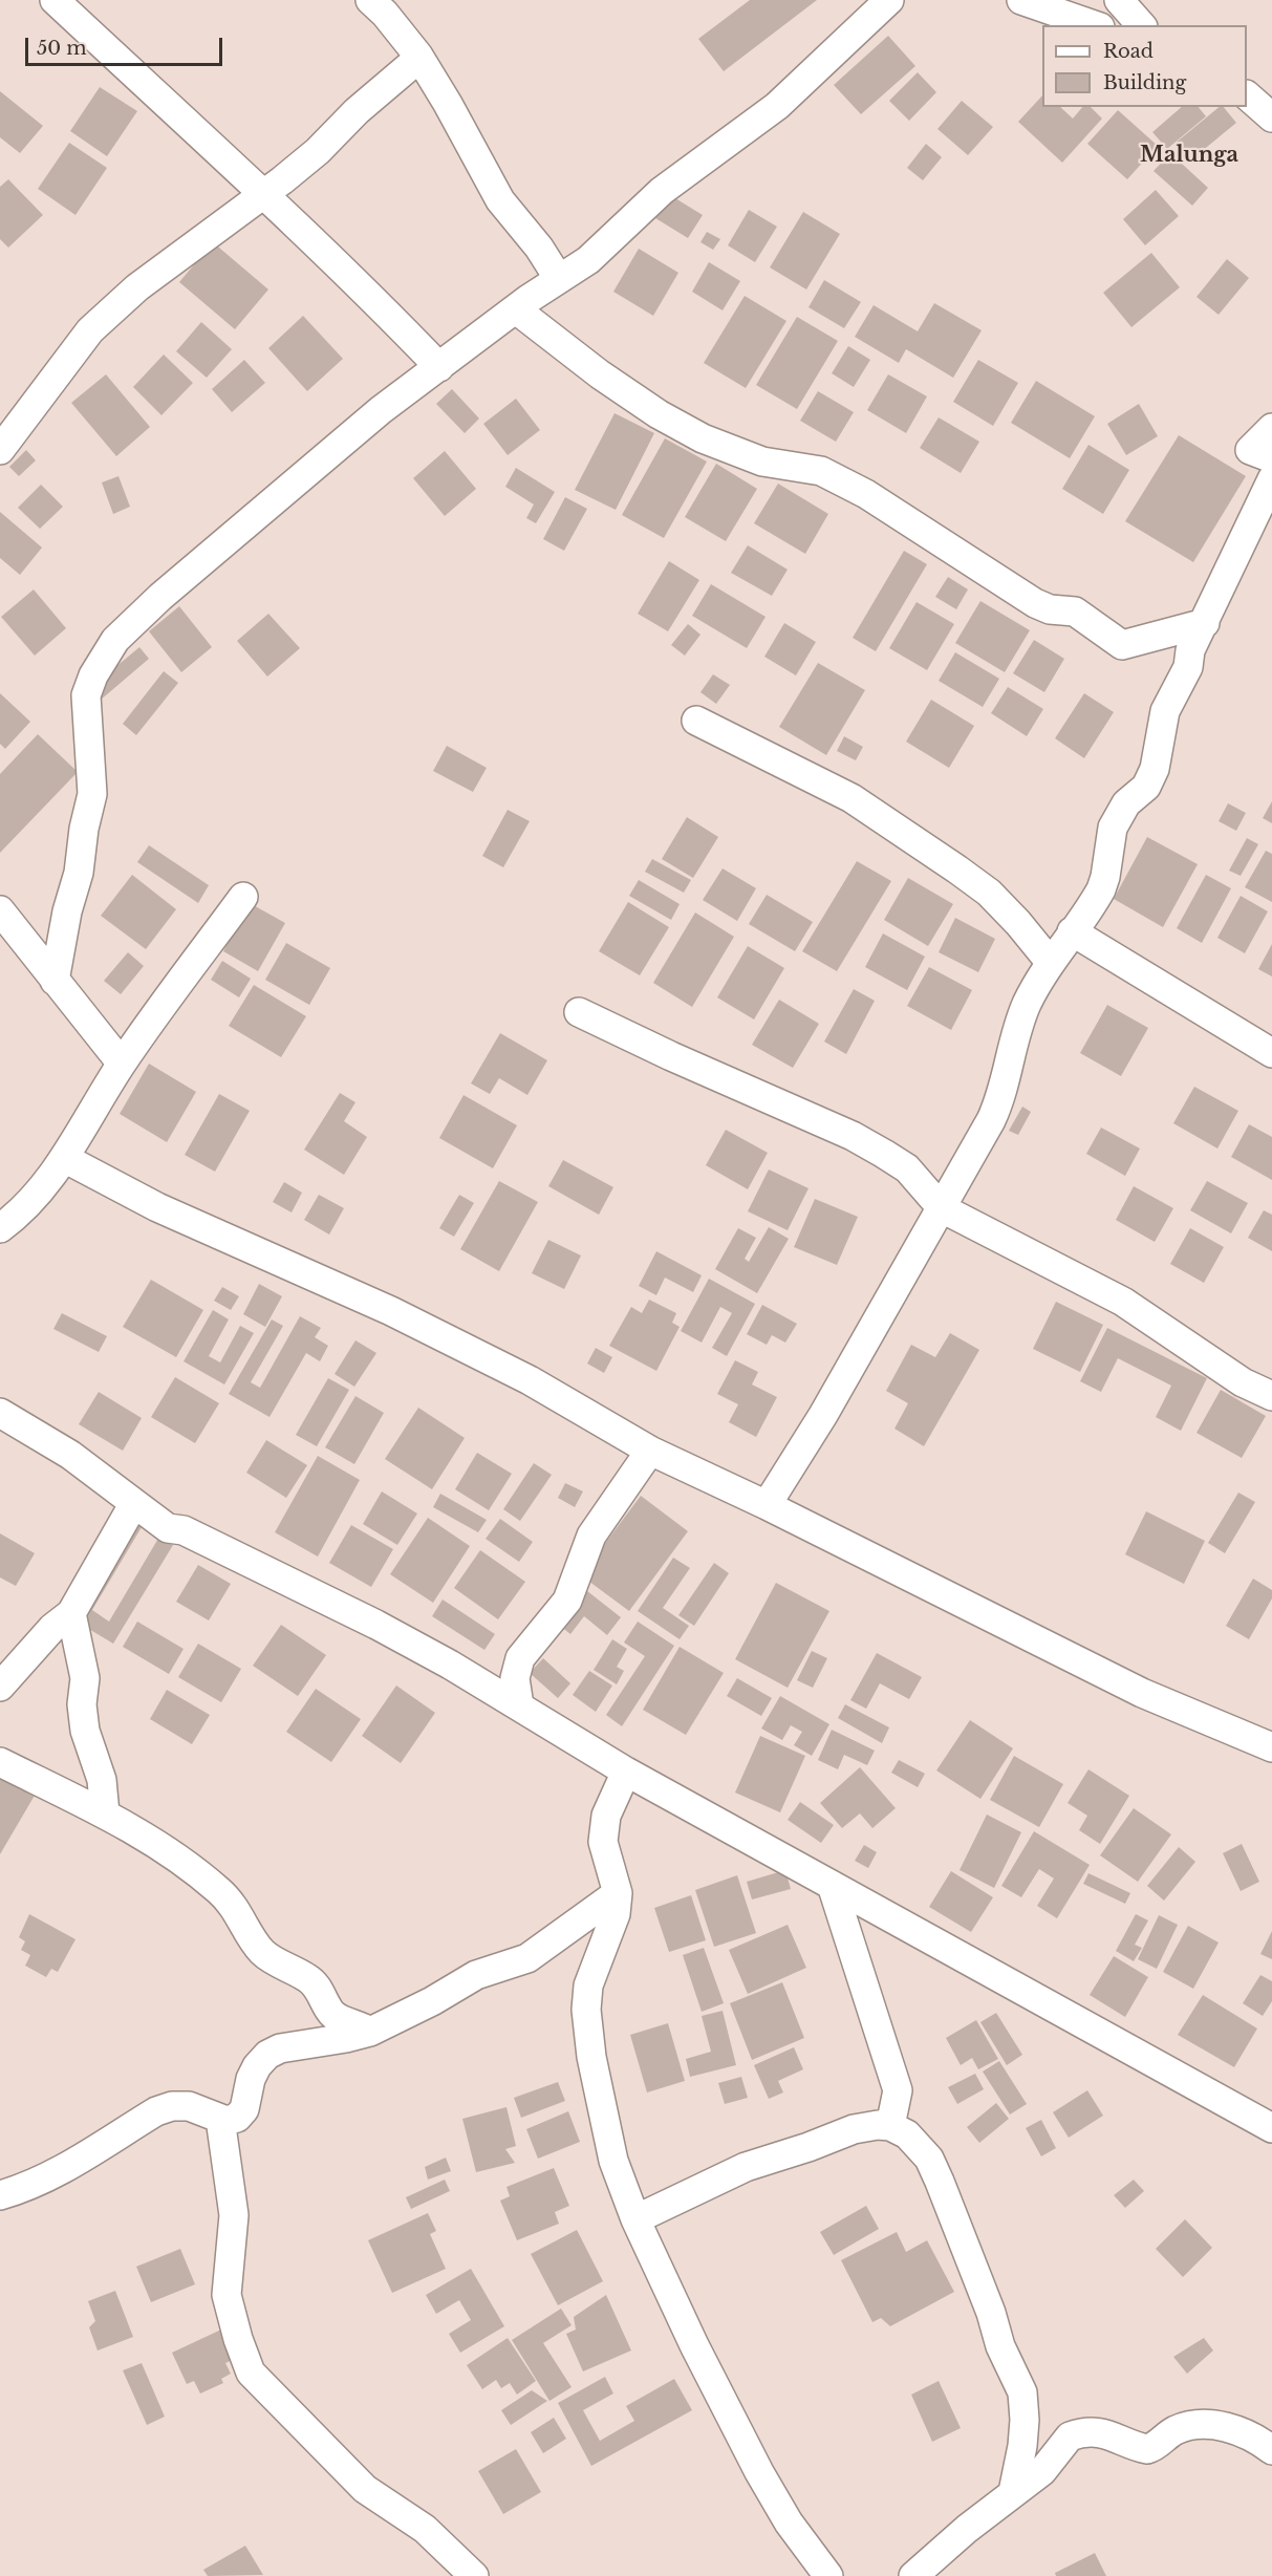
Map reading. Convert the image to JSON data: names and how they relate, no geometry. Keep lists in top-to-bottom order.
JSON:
{
  "districts": ["Malunga"],
  "legend": ["Road", "Building"],
  "scale_bar": "50 m"
}
